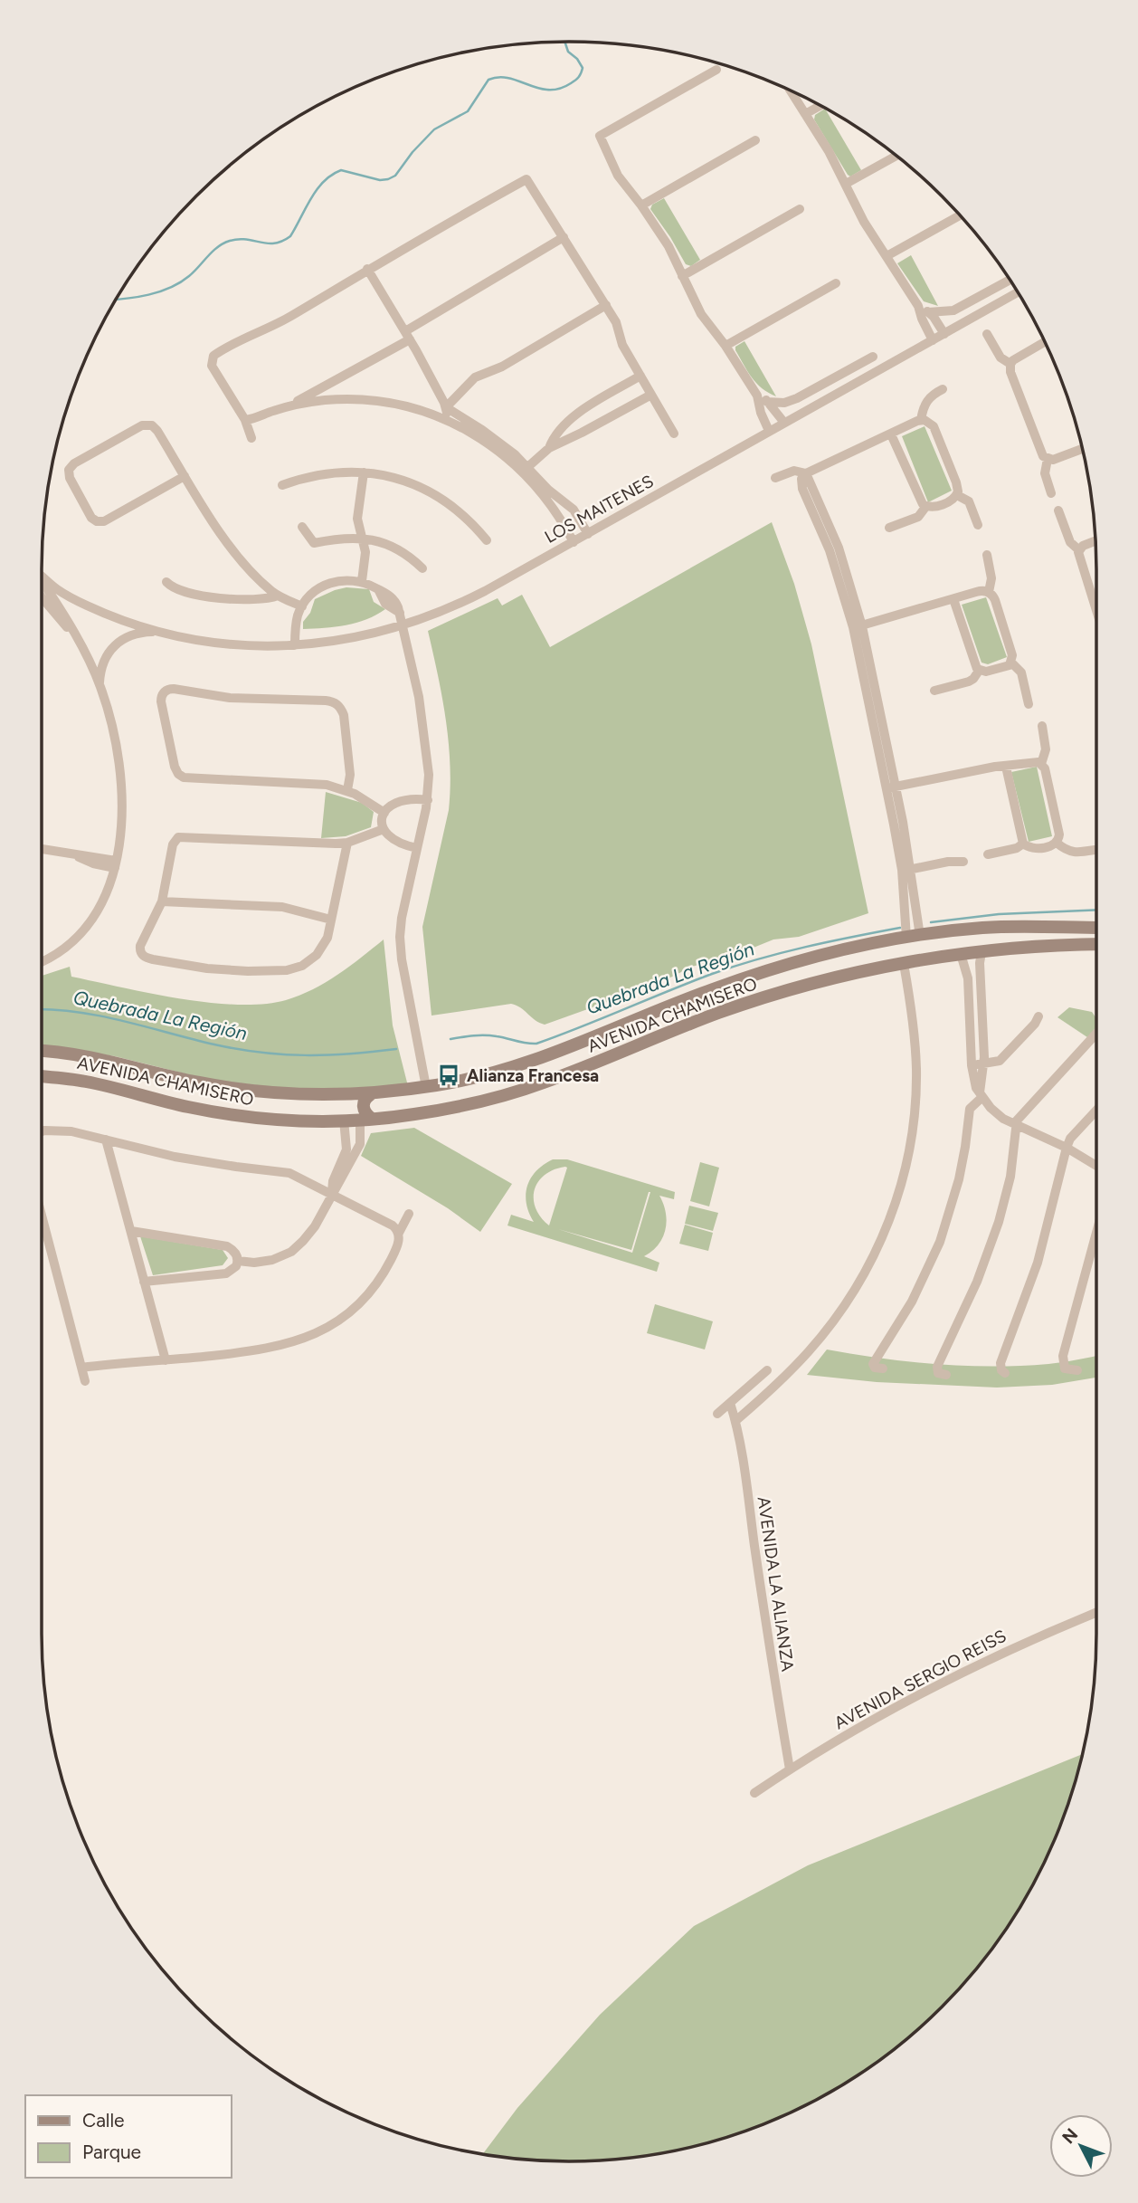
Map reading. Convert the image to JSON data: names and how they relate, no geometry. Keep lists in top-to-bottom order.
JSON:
{
  "streets": {
    "street": [
      "LOS MAITENES",
      "AVENIDA CHAMISERO",
      "AVENIDA LA ALIANZA",
      "AVENIDA SERGIO REISS"
    ]
  },
  "crossings": [
    ["AVENIDA LA ALIANZA", "AVENIDA SERGIO REISS"]
  ],
  "water": ["Quebrada La Región"],
  "places": {
    "bus stop": ["Alianza Francesa"]
  },
  "legend": ["Calle", "Parque"],
  "north": "top left"
}
